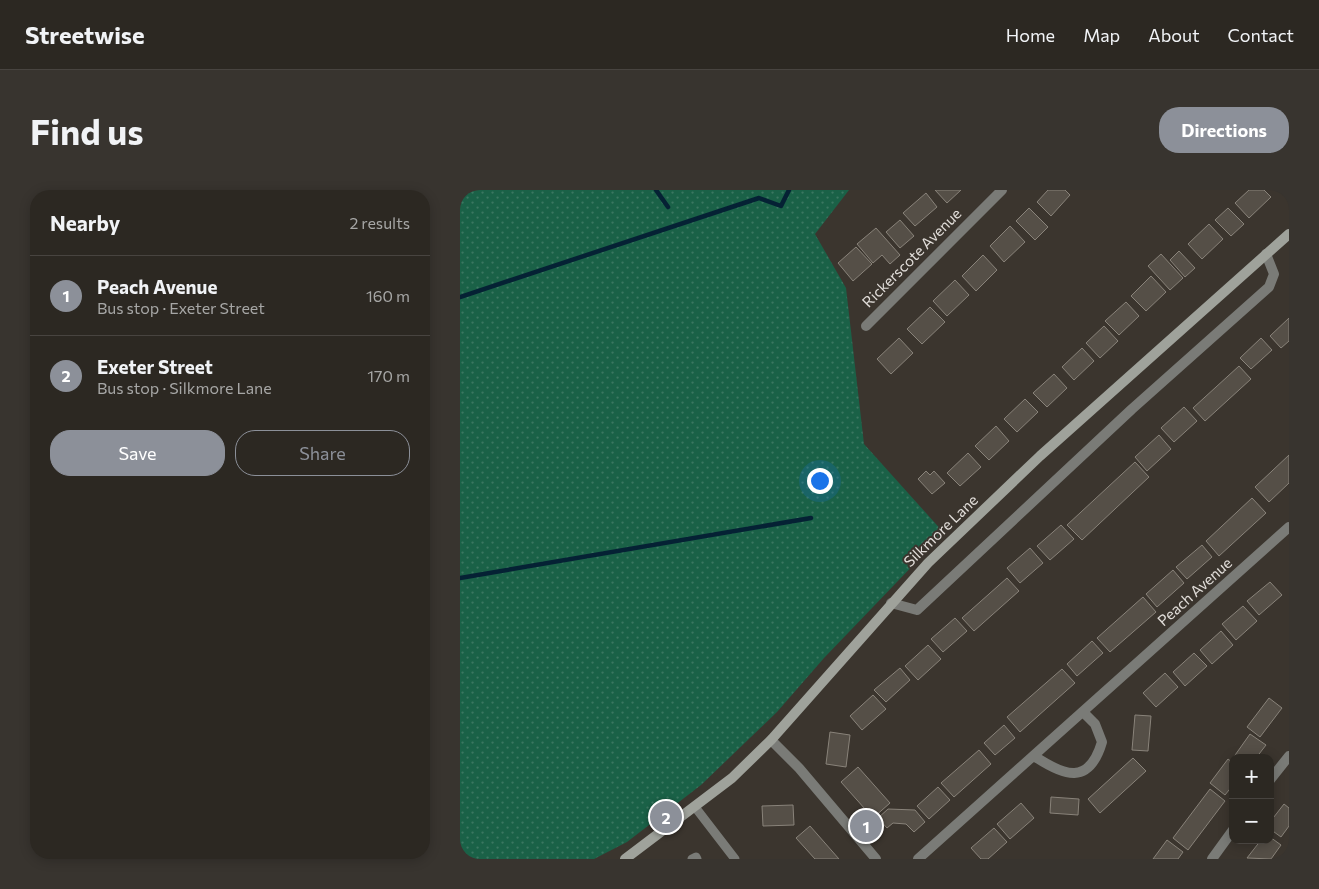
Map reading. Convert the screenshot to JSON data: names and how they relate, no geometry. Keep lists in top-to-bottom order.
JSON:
{
  "streets": {
    "street": ["Rickerscote Avenue", "Silkmore Lane", "Peach Avenue"]
  },
  "page": {
    "header": "Streetwise",
    "nav": [
      "Home",
      "Map",
      "About",
      "Contact"
    ],
    "buttons": [
      "Directions",
      ["Save", "Share"]
    ],
    "title": "Find us",
    "heading": ["Nearby", "2 results"],
    "list": [
      {
        "mark": "1",
        "name": "Peach Avenue",
        "note": "Bus stop · Exeter Street",
        "value": "160 m"
      },
      {
        "mark": "2",
        "name": "Exeter Street",
        "note": "Bus stop · Silkmore Lane",
        "value": "170 m"
      }
    ],
    "map_buttons": ["+", "−"],
    "pins": ["2", "1"]
  }
}
